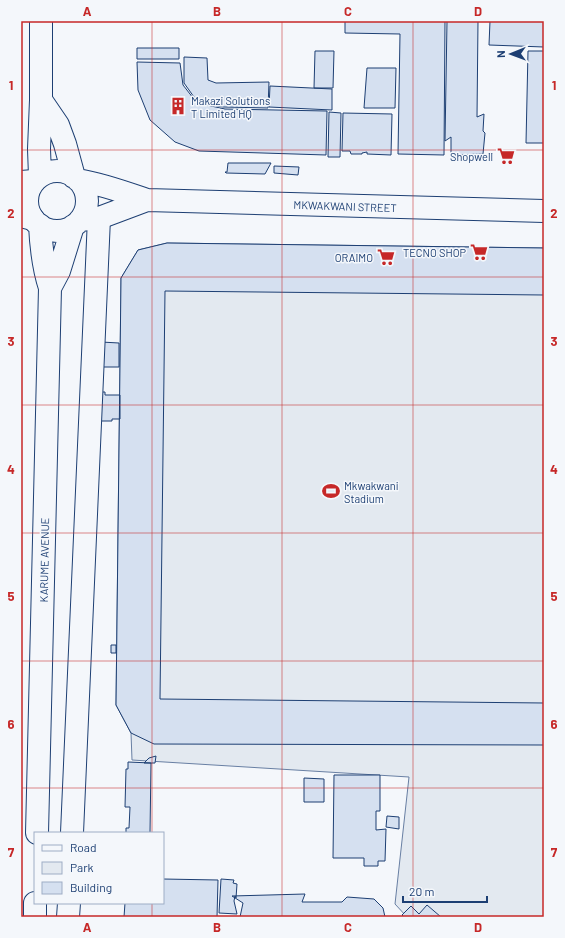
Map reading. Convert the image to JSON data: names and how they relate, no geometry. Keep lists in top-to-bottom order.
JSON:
{
  "streets": {
    "main road": ["MKWAKWANI STREET", "KARUME AVENUE"]
  },
  "places": {
    "building": ["Makazi Solutions T Limited HQ"],
    "supermarket": ["Shopwell", "TECNO SHOP", "ORAIMO"],
    "sports": ["Mkwakwani Stadium"]
  },
  "legend": ["Road", "Park", "Building"],
  "scale_bar": "20 m",
  "north": "left",
  "grid": {
    "columns": [
      "A",
      "B",
      "C",
      "D"
    ],
    "rows": [
      "1",
      "2",
      "3",
      "4",
      "5",
      "6",
      "7"
    ]
  }
}
